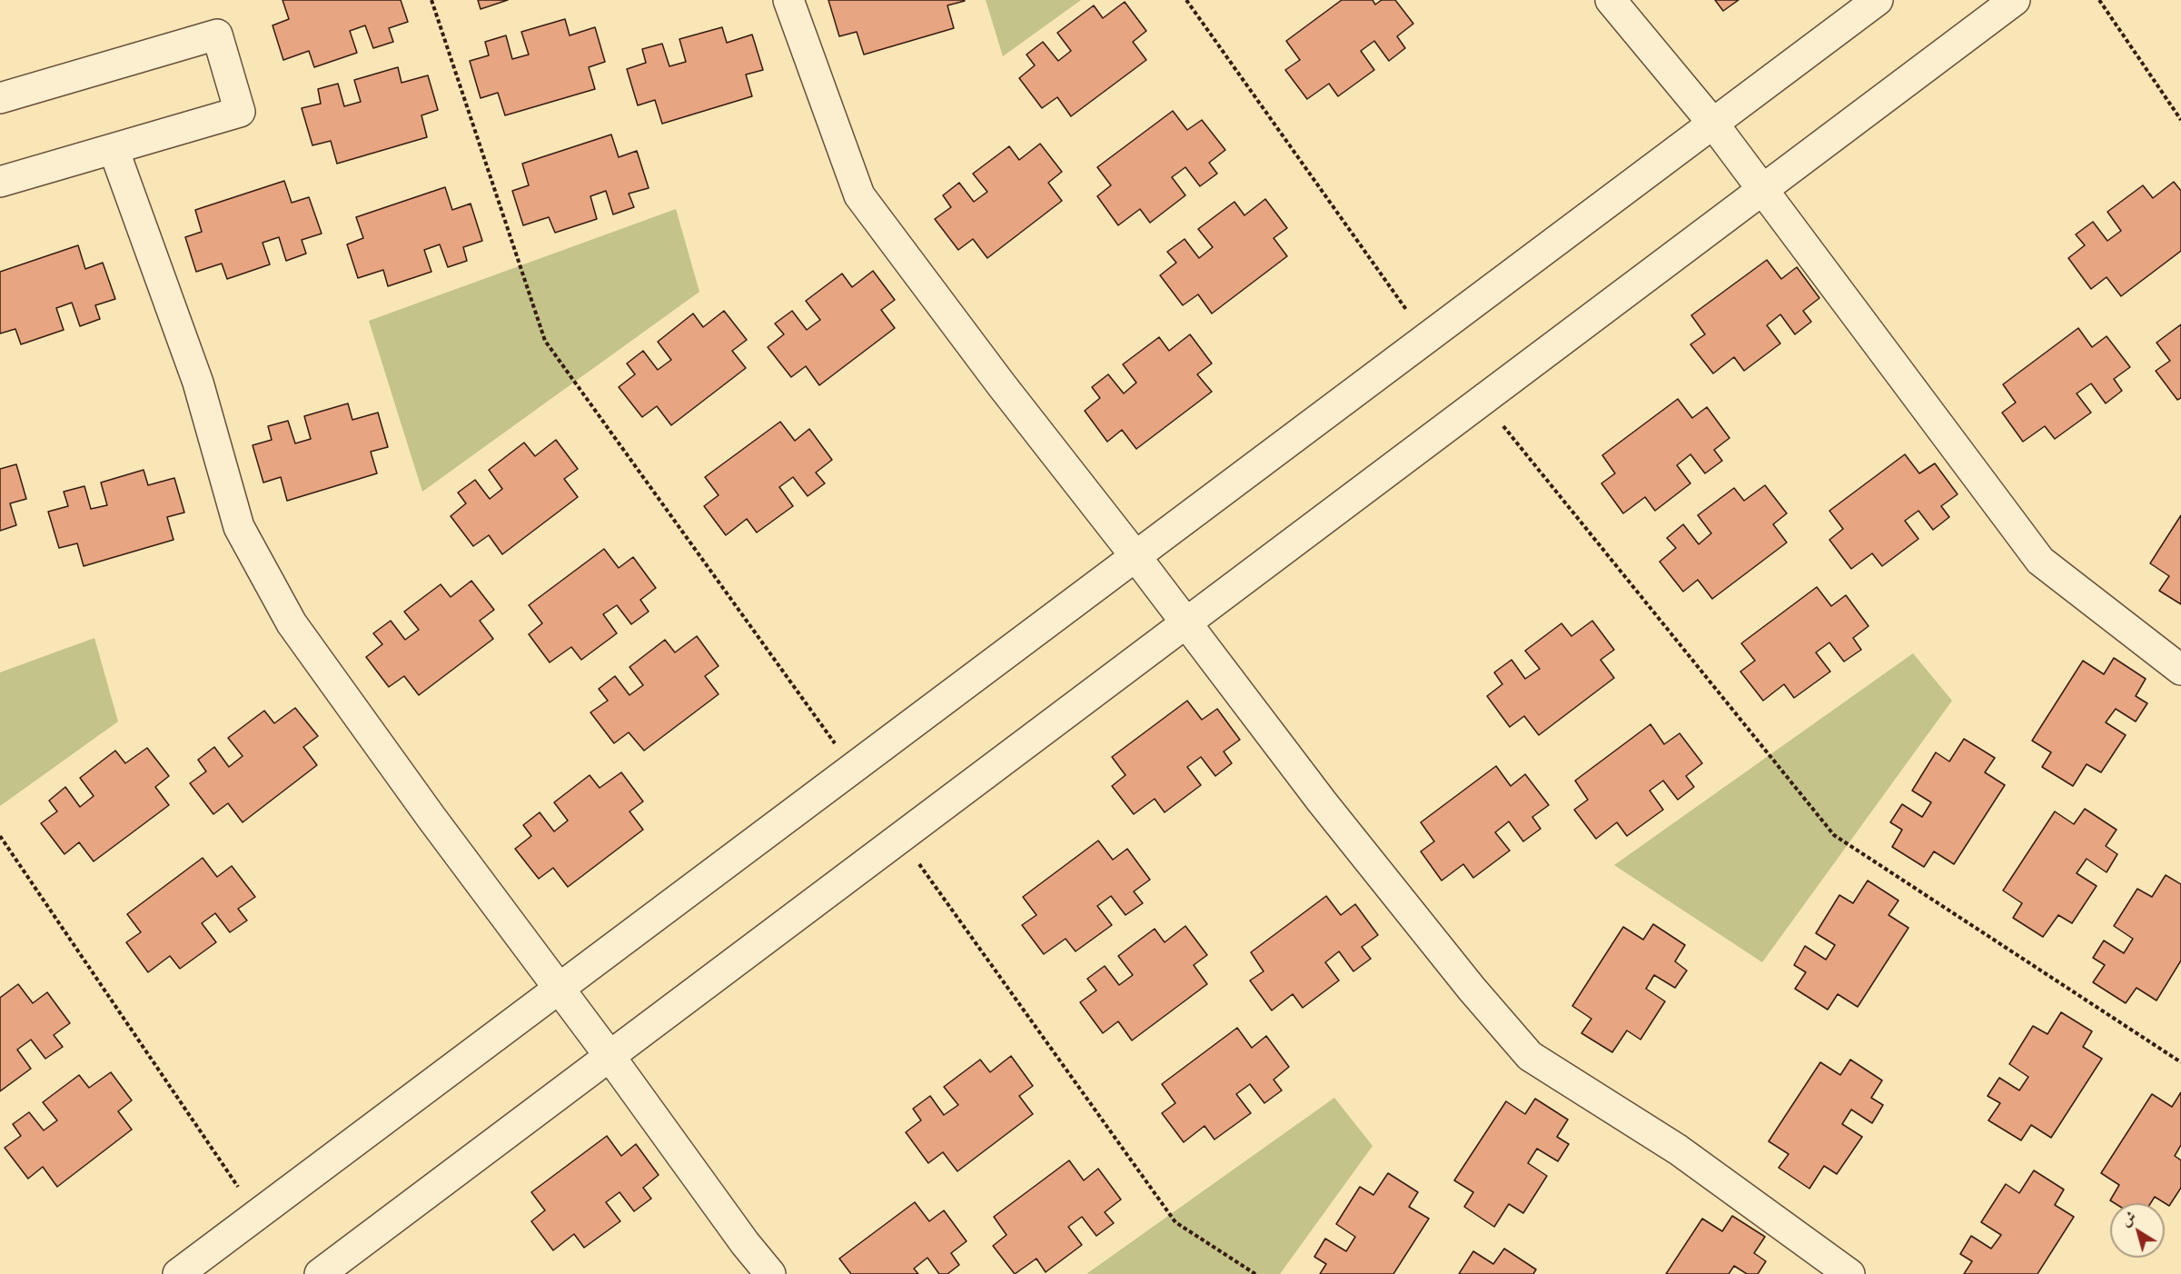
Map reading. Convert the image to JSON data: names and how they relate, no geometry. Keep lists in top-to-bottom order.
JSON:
{
  "north": "top left"
}
